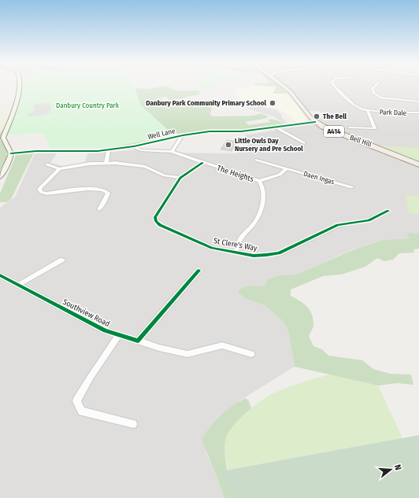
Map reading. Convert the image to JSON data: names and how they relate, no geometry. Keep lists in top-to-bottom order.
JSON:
{
  "streets": {
    "main road": ["A414", "Bell Hill"],
    "street": [
      "Park Dale",
      "Well Lane",
      "The Heights",
      "Daen Ingas",
      "St Clere's Way",
      "Southview Road"
    ]
  },
  "crossings": [
    ["Well Lane", "Bell Hill"],
    ["Well Lane", "The Heights"],
    ["The Heights", "St Clere's Way"]
  ],
  "parks": ["Danbury Country Park"],
  "places": ["Danbury Park Community Primary School", "The Bell", "Little Owls Day Nursery and Pre School"],
  "north": "right"
}
